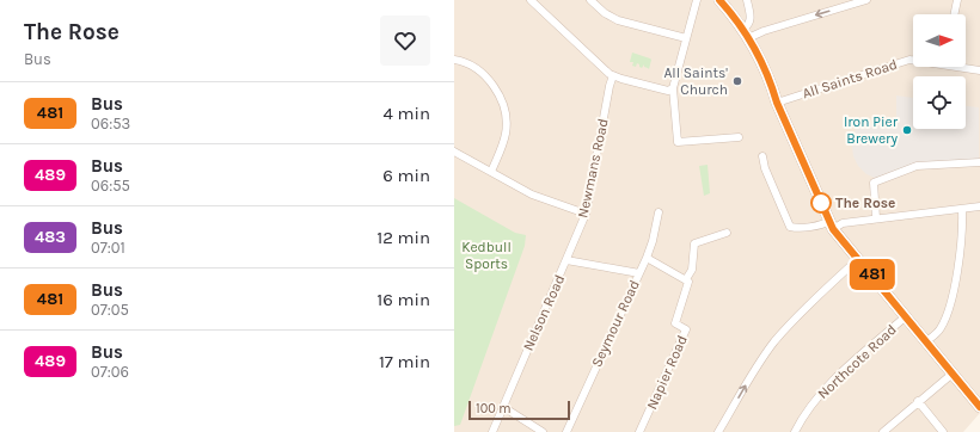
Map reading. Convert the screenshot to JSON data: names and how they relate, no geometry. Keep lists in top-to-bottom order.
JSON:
{
  "streets": {
    "street": [
      "All Saints Road",
      "Newmans Road",
      "Nelson Road",
      "Seymour Road",
      "Northcote Road",
      "Napier Road"
    ]
  },
  "crossings": [
    ["Newmans Road", "Nelson Road"],
    ["Nelson Road", "Seymour Road"]
  ],
  "parks": ["Kedbull Sports"],
  "places": ["All Saints' Church", "Iron Pier Brewery", "The Rose"],
  "lines": ["bus line 481"],
  "scale_bar": "100 m",
  "north": "right",
  "page": {
    "heading": ["The Rose", "Bus"],
    "on_map": "481",
    "list": [
      {
        "mark": "481",
        "name": "Bus",
        "note": "06:53",
        "value": "4 min"
      },
      {
        "mark": "489",
        "name": "Bus",
        "note": "06:55",
        "value": "6 min"
      },
      {
        "mark": "483",
        "name": "Bus",
        "note": "07:01",
        "value": "12 min"
      },
      {
        "mark": "481",
        "name": "Bus",
        "note": "07:05",
        "value": "16 min"
      },
      {
        "mark": "489",
        "name": "Bus",
        "note": "07:06",
        "value": "17 min"
      }
    ],
    "scale": "100 m"
  }
}
